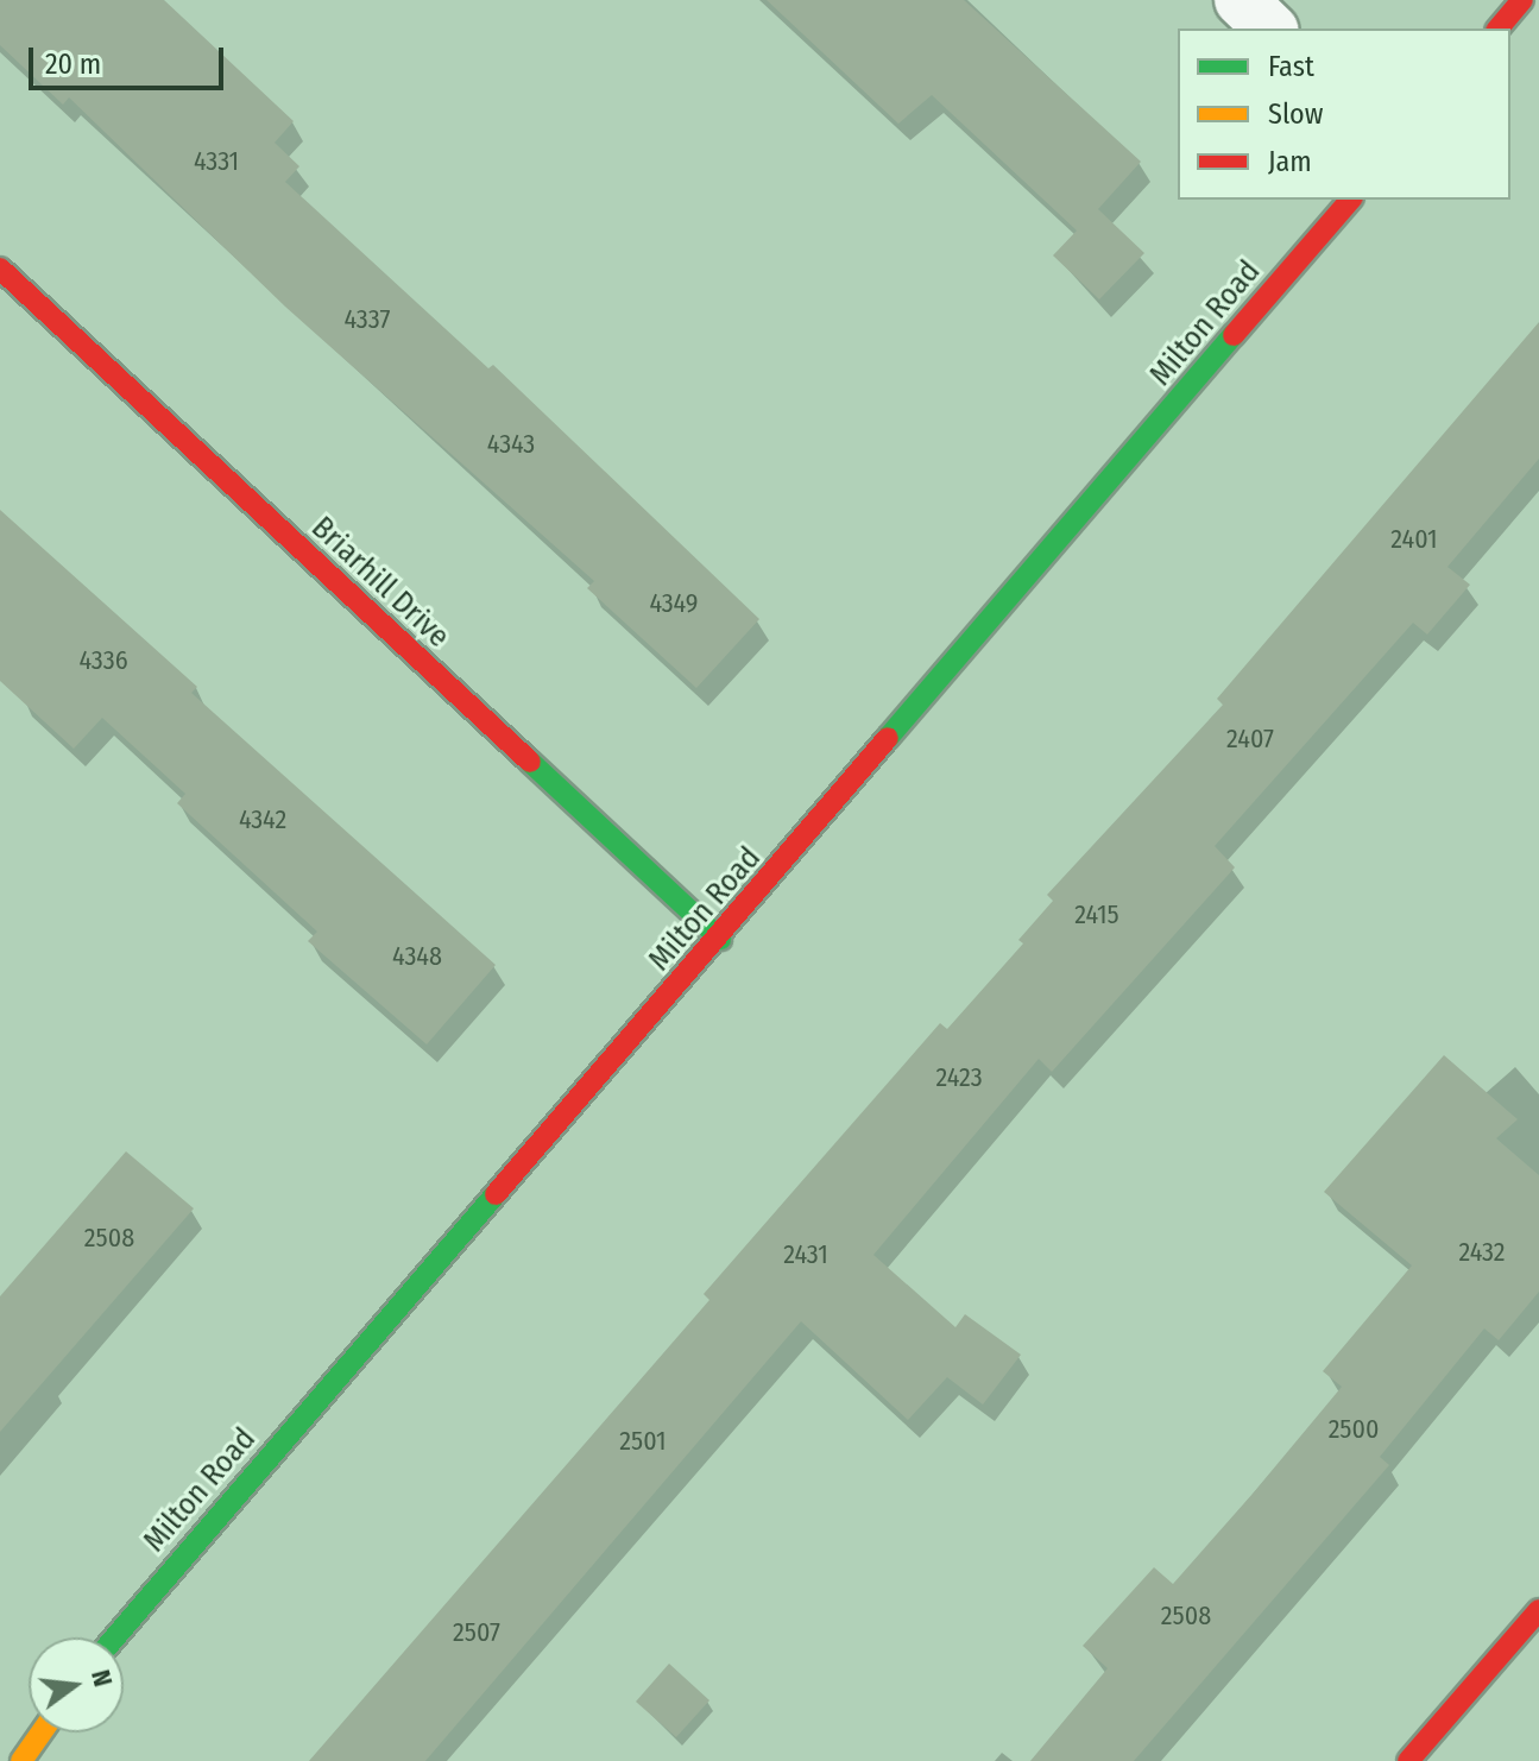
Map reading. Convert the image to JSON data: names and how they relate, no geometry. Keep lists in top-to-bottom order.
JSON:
{
  "streets": {
    "street": ["Milton Road", "Briarhill Drive"]
  },
  "crossings": [
    ["Milton Road", "Briarhill Drive"]
  ],
  "house_numbers": [
    "4331",
    "4337",
    "4343",
    "2401",
    "4349",
    "4336",
    "2407",
    "4342",
    "2415",
    "4348",
    "2423",
    "2508",
    "2432",
    "2431",
    "2500",
    "2501",
    "2508",
    "2507"
  ],
  "legend": ["Fast", "Slow", "Jam"],
  "scale_bar": "20 m",
  "north": "right"
}
